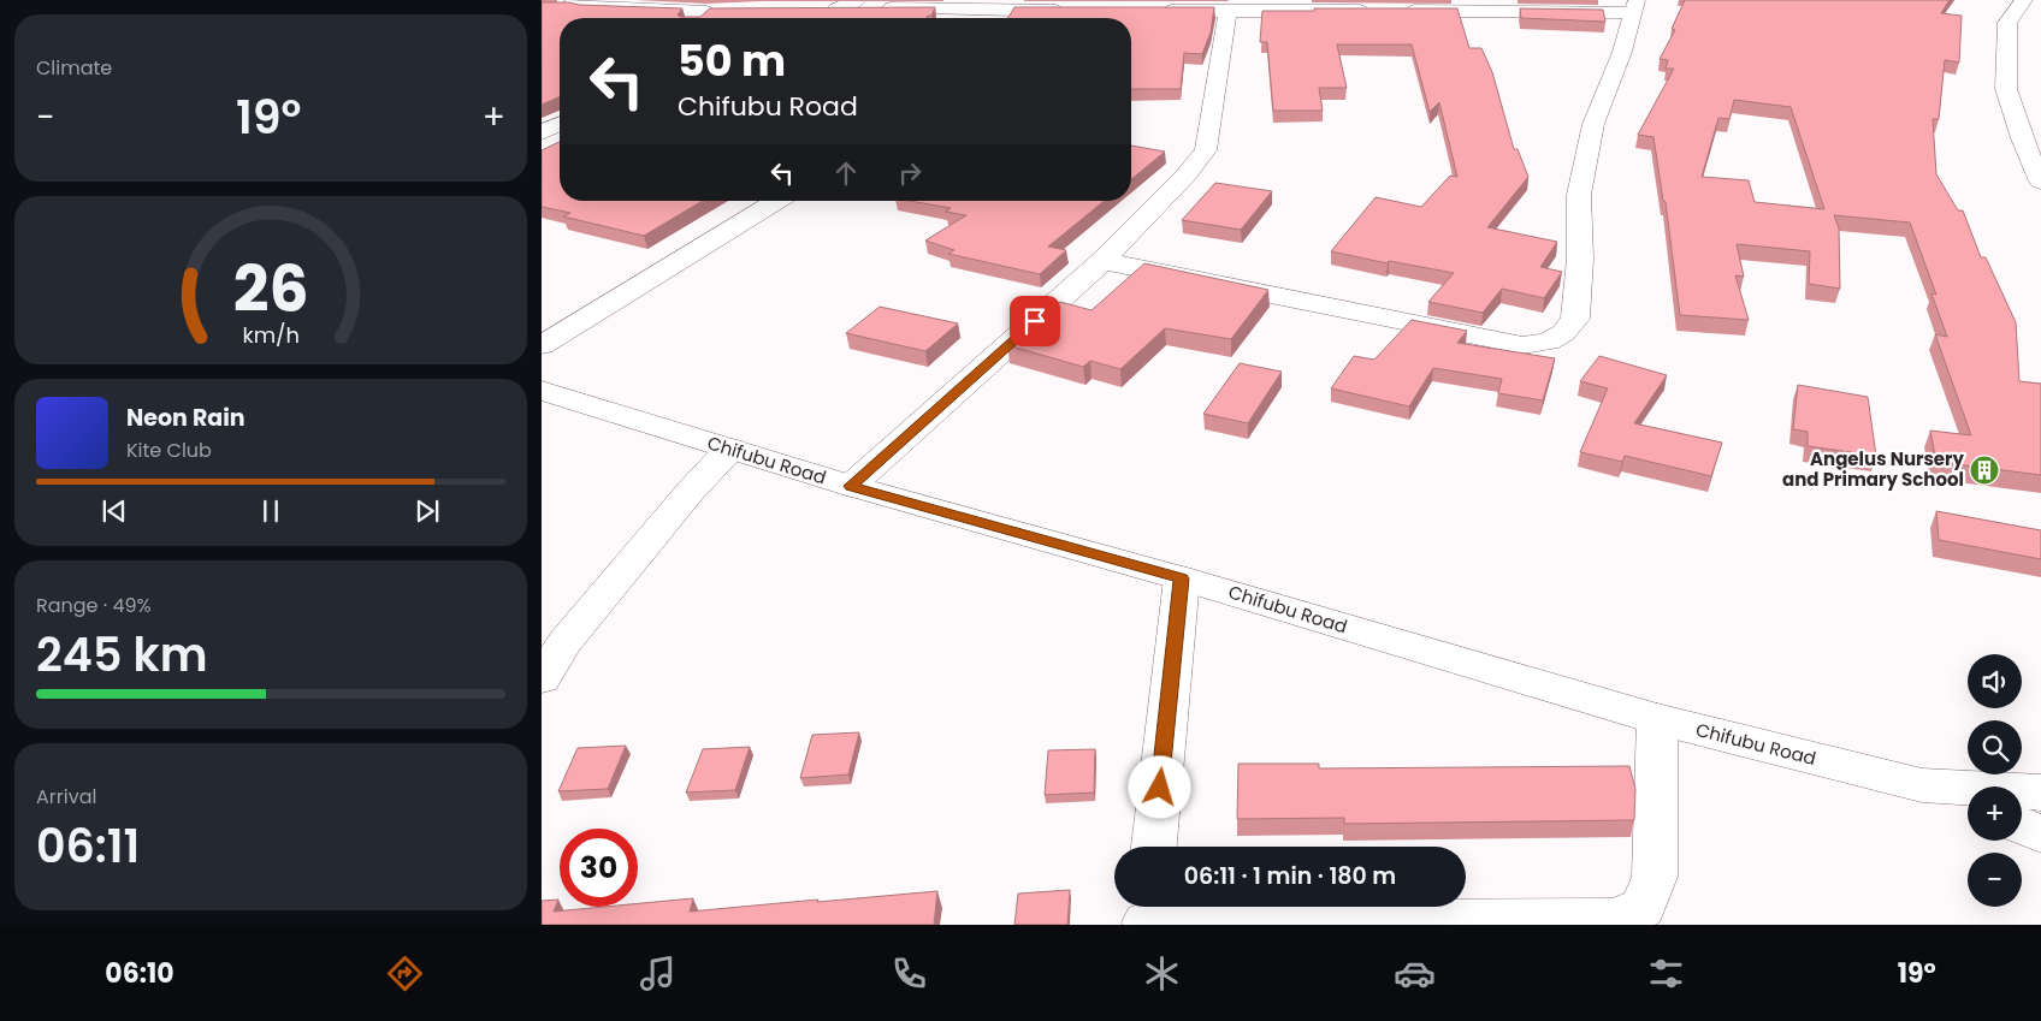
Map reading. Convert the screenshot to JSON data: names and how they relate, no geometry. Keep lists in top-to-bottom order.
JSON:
{
  "streets": {
    "street": ["Chifubu Road"]
  },
  "places": {
    "building": ["Angelus Nursery and Primary School"]
  },
  "page": {
    "tile": [
      "Climate",
      ["Range · 49%", "245 km"],
      ["Arrival", "06:11"]
    ],
    "turn": ["50 m", "Chifubu Road"],
    "heat": ["−", "19°", "+"],
    "song": ["Neon Rain", "Kite Club"],
    "map_buttons": ["+", "−"],
    "limit": "30",
    "trip": "06:11 · 1 min · 180 m",
    "tabs": ["06:10", "19°"],
    "gauge": ["26", "km/h"]
  }
}
